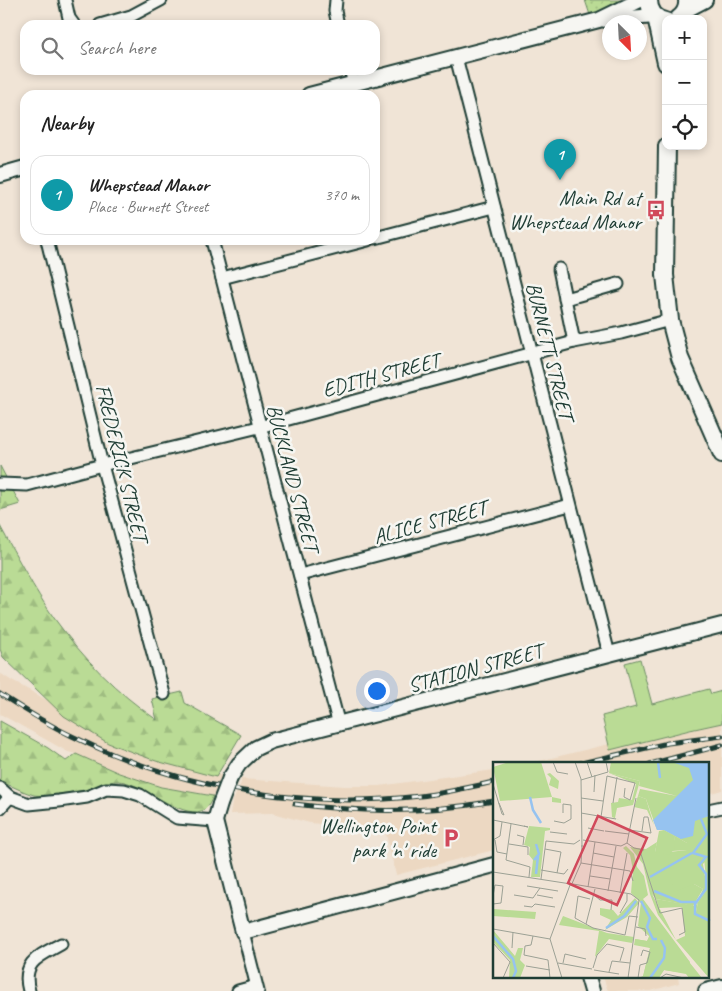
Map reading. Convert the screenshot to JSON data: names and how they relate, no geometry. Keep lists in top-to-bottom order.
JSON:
{
  "streets": {
    "street": [
      "BURNETT STREET",
      "EDITH STREET",
      "FREDERICK STREET",
      "BUCKLAND STREET",
      "ALICE STREET",
      "STATION STREET"
    ]
  },
  "crossings": [
    ["BURNETT STREET", "EDITH STREET"],
    ["BURNETT STREET", "ALICE STREET"],
    ["BURNETT STREET", "STATION STREET"],
    ["EDITH STREET", "FREDERICK STREET"],
    ["EDITH STREET", "BUCKLAND STREET"],
    ["BUCKLAND STREET", "ALICE STREET"],
    ["BUCKLAND STREET", "STATION STREET"]
  ],
  "places": {
    "bus stop": ["Main Rd at Whepstead Manor"],
    "parking": ["Wellington Point park 'n' ride"]
  },
  "north": "bottom right",
  "page": {
    "map_buttons": ["+", "−"],
    "search": "Search here",
    "heading": "Nearby",
    "pins": "1",
    "list": [
      {
        "mark": "1",
        "name": "Whepstead Manor",
        "note": "Place · Burnett Street",
        "value": "370 m"
      }
    ]
  }
}
